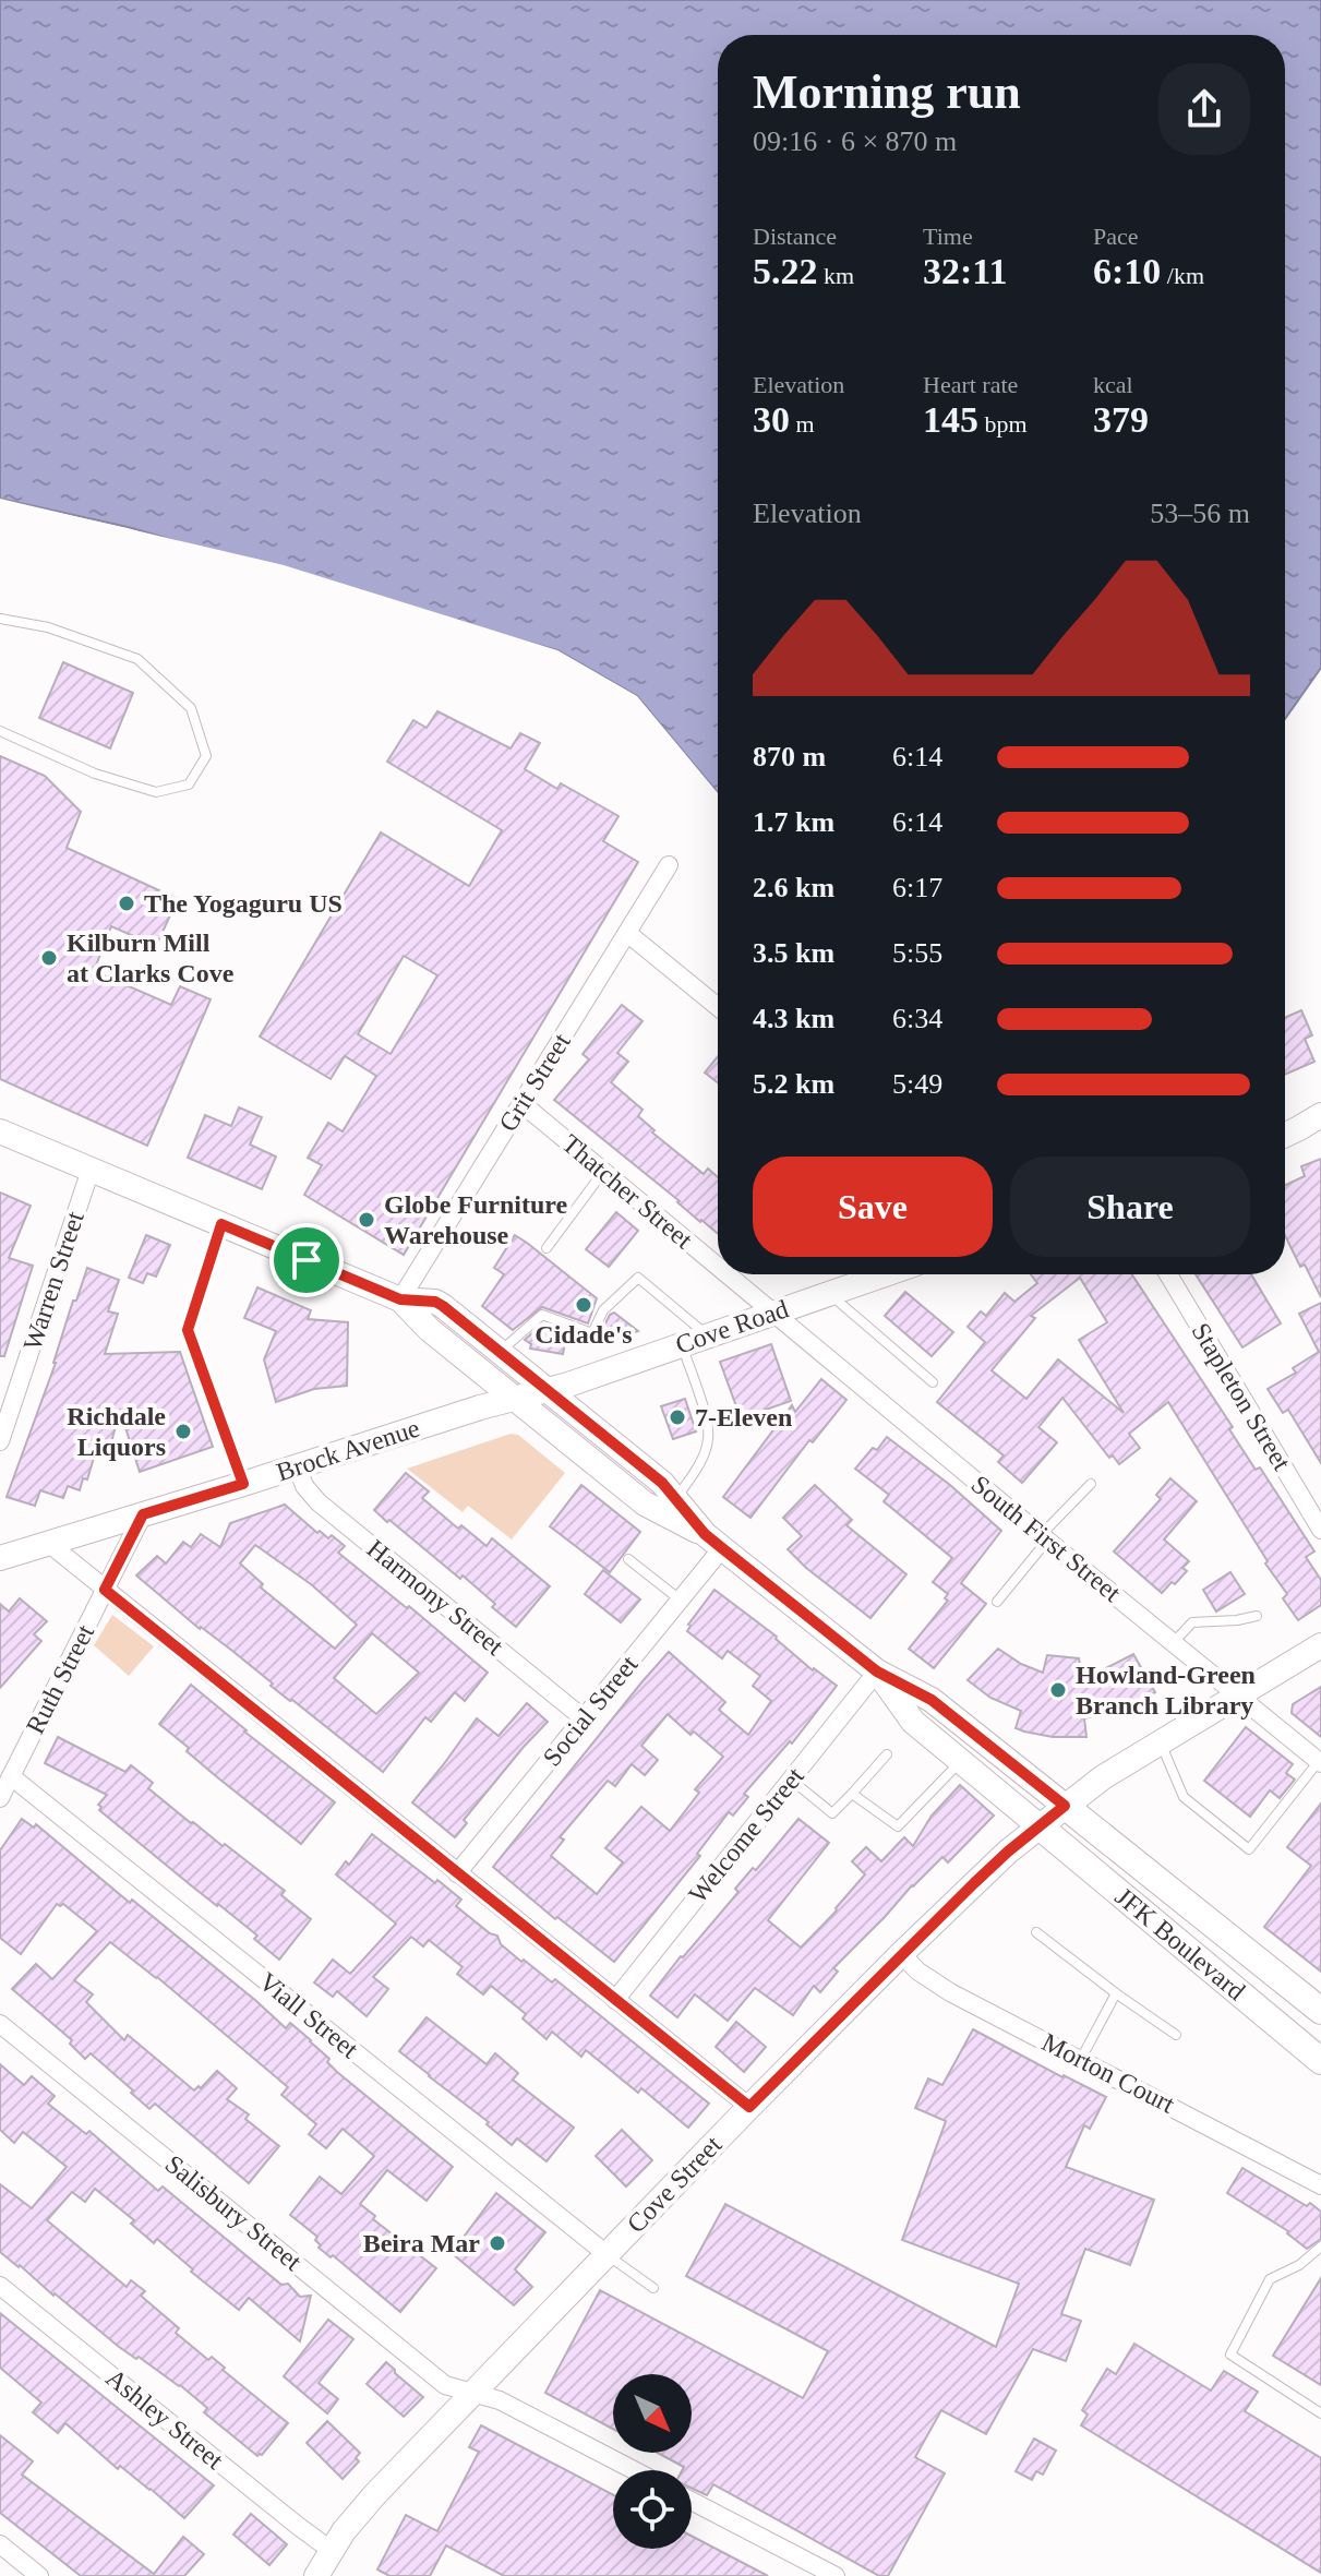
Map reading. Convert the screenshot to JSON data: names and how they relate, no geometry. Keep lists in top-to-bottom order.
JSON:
{
  "streets": {
    "main road": [
      "Cove Road",
      "Brock Avenue",
      "JFK Boulevard",
      "Cove Street"
    ],
    "street": [
      "Grit Street",
      "Thatcher Street",
      "Warren Street",
      "Stapleton Street",
      "South First Street",
      "Harmony Street",
      "Ruth Street",
      "Social Street",
      "Welcome Street",
      "Viall Street",
      "Morton Court",
      "Salisbury Street",
      "Ashley Street"
    ]
  },
  "crossings": [
    ["Grit Street", "Thatcher Street"],
    ["Thatcher Street", "Cove Road"],
    ["Thatcher Street", "South First Street"],
    ["Cove Road", "Brock Avenue"],
    ["Cove Road", "South First Street"],
    ["Brock Avenue", "Harmony Street"],
    ["Brock Avenue", "Ruth Street"],
    ["South First Street", "Cove Street"],
    ["Harmony Street", "Social Street"],
    ["Ruth Street", "Viall Street"],
    ["JFK Boulevard", "Cove Street"],
    ["Viall Street", "Cove Street"],
    ["Morton Court", "Cove Street"],
    ["Cove Street", "Salisbury Street"],
    ["Cove Street", "Ashley Street"]
  ],
  "places": [
    "The Yogaguru US",
    "Kilburn Mill at Clarks Cove",
    "Globe Furniture Warehouse",
    "Cidade's",
    "7-Eleven",
    "Richdale Liquors",
    "Howland-Green Branch Library",
    "Beira Mar"
  ],
  "north": "bottom right",
  "page": {
    "heading": ["Morning run", "09:16 · 6 × 870 m"],
    "stats": [
      ["Distance", "5.22 km"],
      ["Time", "32:11"],
      ["Pace", "6:10 /km"],
      ["Elevation", "30 m"],
      ["Heart rate", "145 bpm"],
      ["kcal", "379"]
    ],
    "chart": ["Elevation", "53–56 m"],
    "list": [
      {
        "name": "870 m",
        "note": "6:14"
      },
      {
        "name": "1.7 km",
        "note": "6:14"
      },
      {
        "name": "2.6 km",
        "note": "6:17"
      },
      {
        "name": "3.5 km",
        "note": "5:55"
      },
      {
        "name": "4.3 km",
        "note": "6:34"
      },
      {
        "name": "5.2 km",
        "note": "5:49"
      }
    ],
    "buttons": ["Save", "Share"]
  }
}
